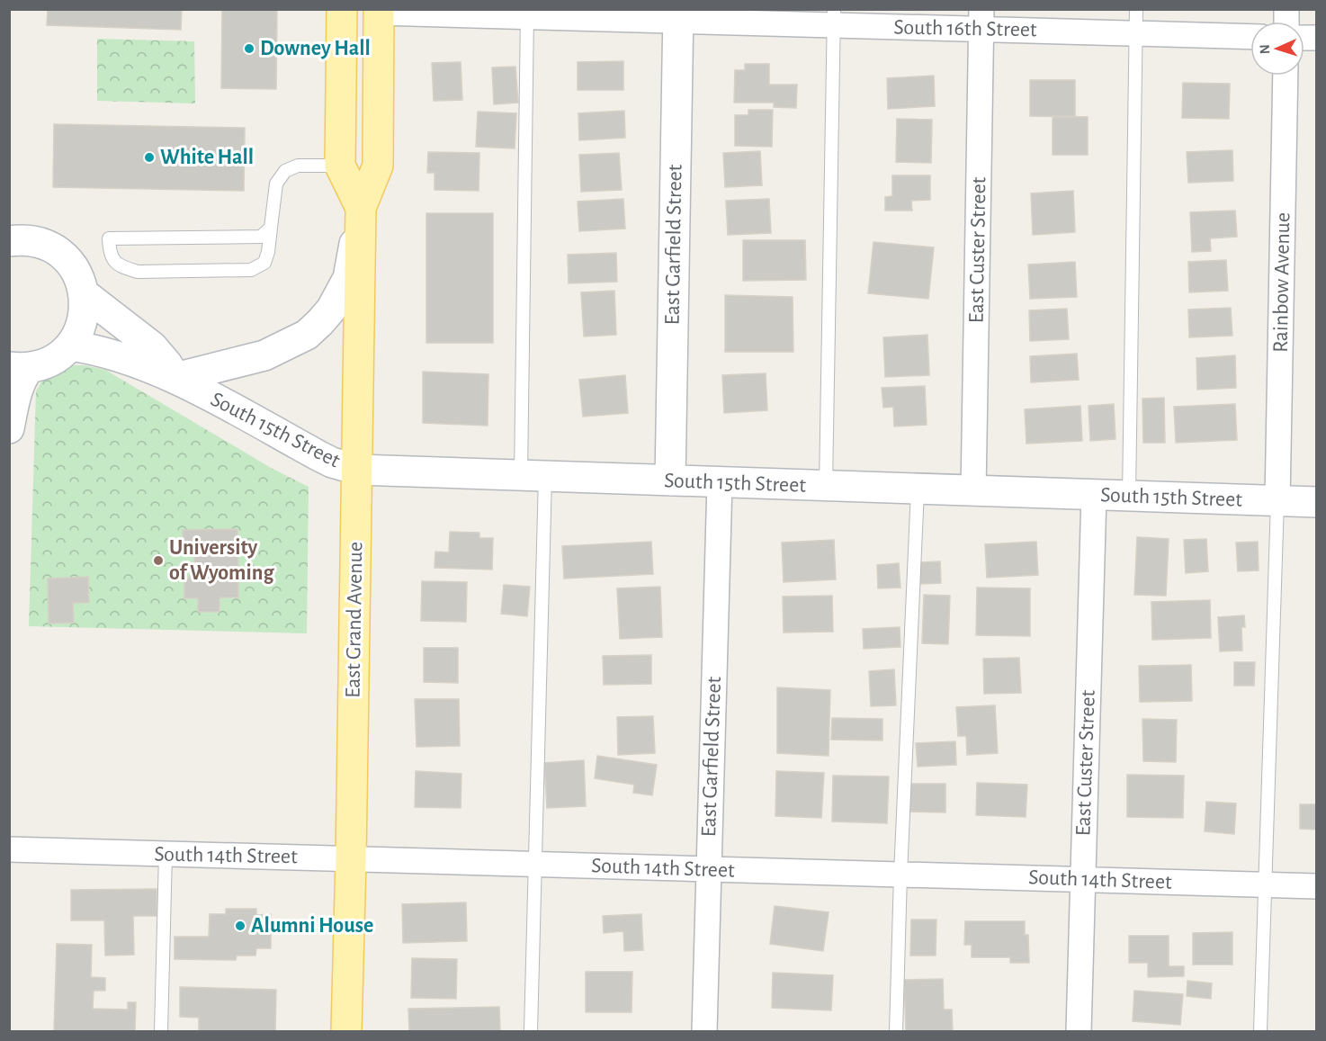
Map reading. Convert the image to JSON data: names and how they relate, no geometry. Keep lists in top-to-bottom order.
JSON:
{
  "streets": {
    "main road": ["East Garfield Street", "South 15th Street", "East Grand Avenue"],
    "street": [
      "South 16th Street",
      "East Custer Street",
      "Rainbow Avenue",
      "South 14th Street"
    ]
  },
  "crossings": [
    ["South 16th Street", "East Garfield Street"],
    ["South 16th Street", "East Custer Street"],
    ["South 16th Street", "East Grand Avenue"],
    ["East Garfield Street", "South 15th Street"],
    ["East Garfield Street", "South 14th Street"],
    ["East Custer Street", "South 15th Street"],
    ["East Custer Street", "South 14th Street"],
    ["Rainbow Avenue", "South 15th Street"],
    ["South 15th Street", "East Grand Avenue"],
    ["East Grand Avenue", "South 14th Street"]
  ],
  "places": [
    "Downey Hall",
    "White Hall",
    "University of Wyoming",
    "Alumni House"
  ],
  "north": "left"
}
